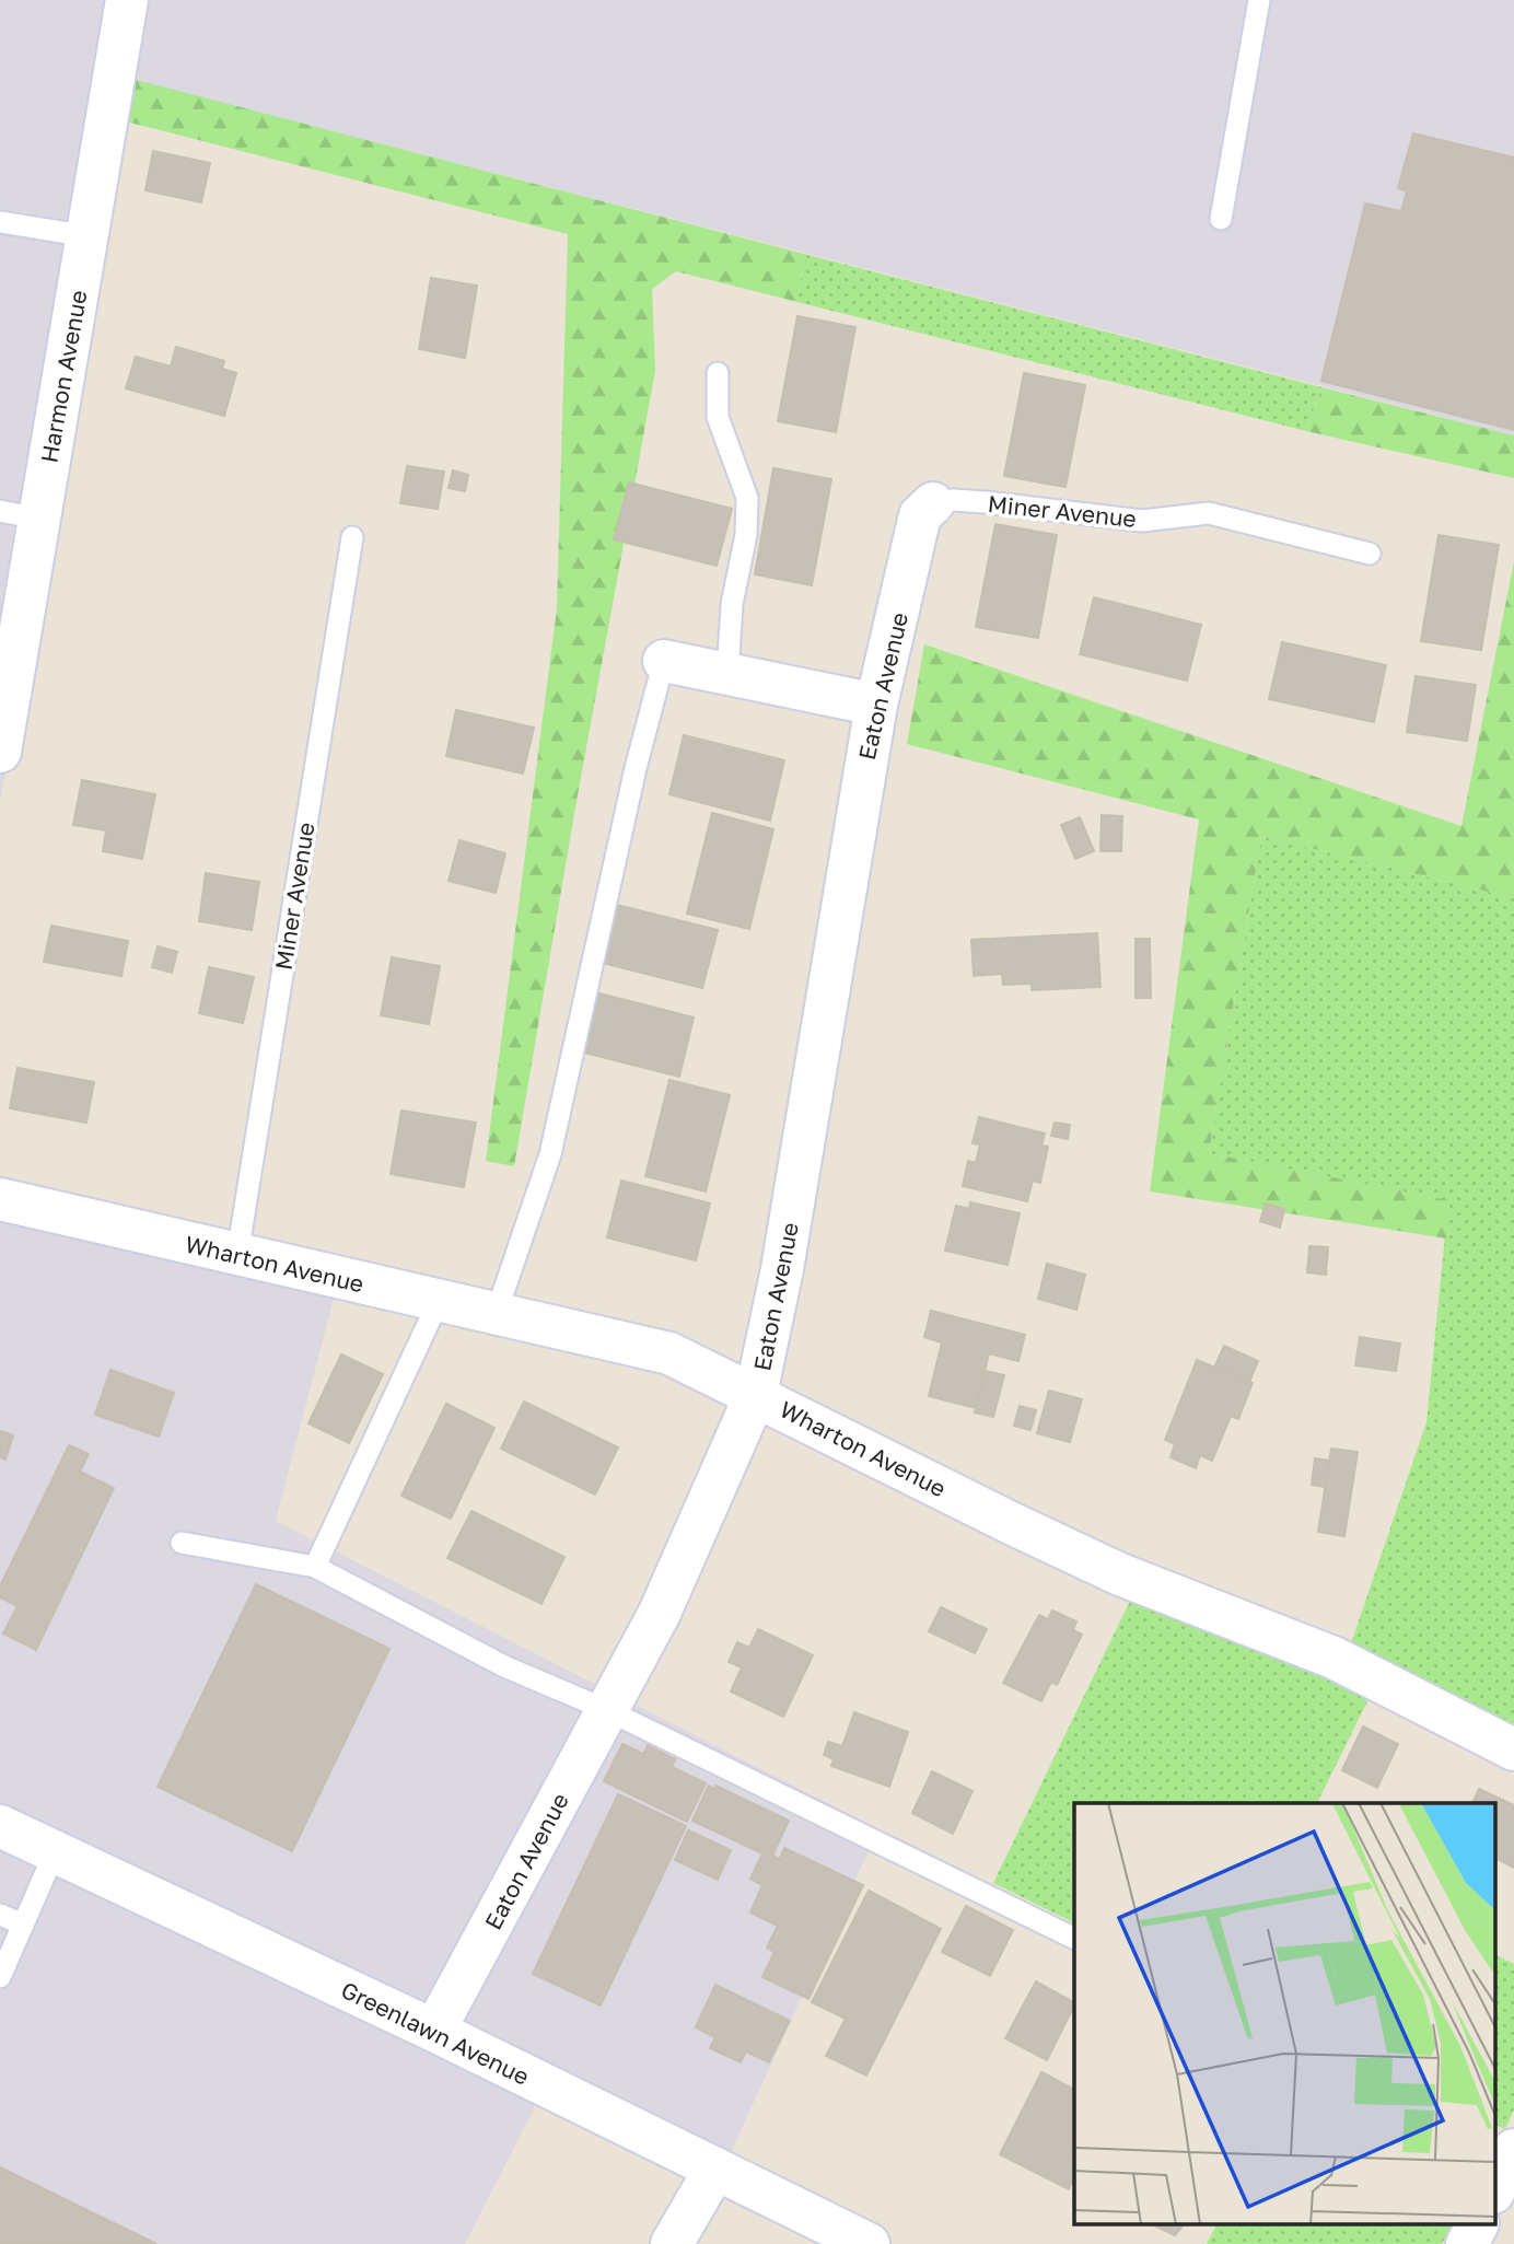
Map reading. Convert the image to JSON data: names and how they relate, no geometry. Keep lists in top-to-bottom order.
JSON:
{
  "streets": {
    "street": [
      "Harmon Avenue",
      "Eaton Avenue",
      "Wharton Avenue",
      "Greenlawn Avenue"
    ],
    "lane": ["Miner Avenue"]
  },
  "crossings": [
    ["Miner Avenue", "Eaton Avenue"],
    ["Miner Avenue", "Wharton Avenue"],
    ["Eaton Avenue", "Wharton Avenue"],
    ["Eaton Avenue", "Greenlawn Avenue"]
  ]
}
